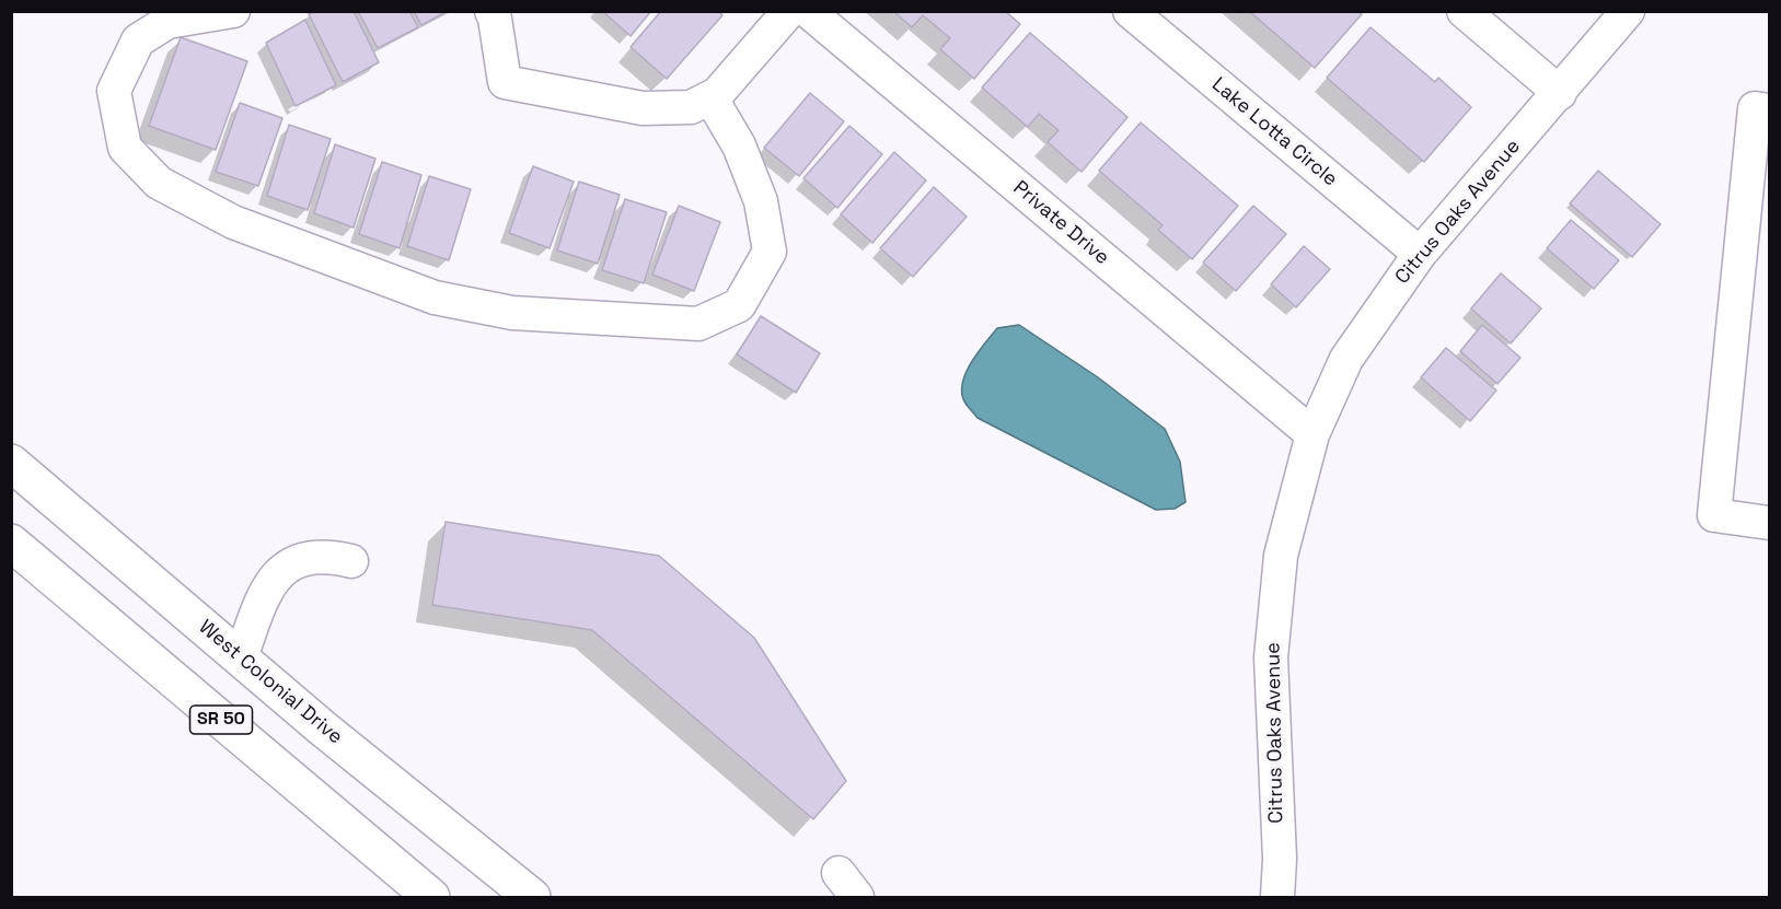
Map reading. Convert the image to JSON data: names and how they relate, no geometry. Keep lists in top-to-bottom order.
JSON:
{
  "streets": {
    "highway": ["West Colonial Drive", "SR 50"],
    "street": ["Lake Lotta Circle", "Citrus Oaks Avenue", "Private Drive"]
  },
  "crossings": [
    ["Lake Lotta Circle", "Citrus Oaks Avenue"],
    ["Citrus Oaks Avenue", "Private Drive"]
  ]
}
